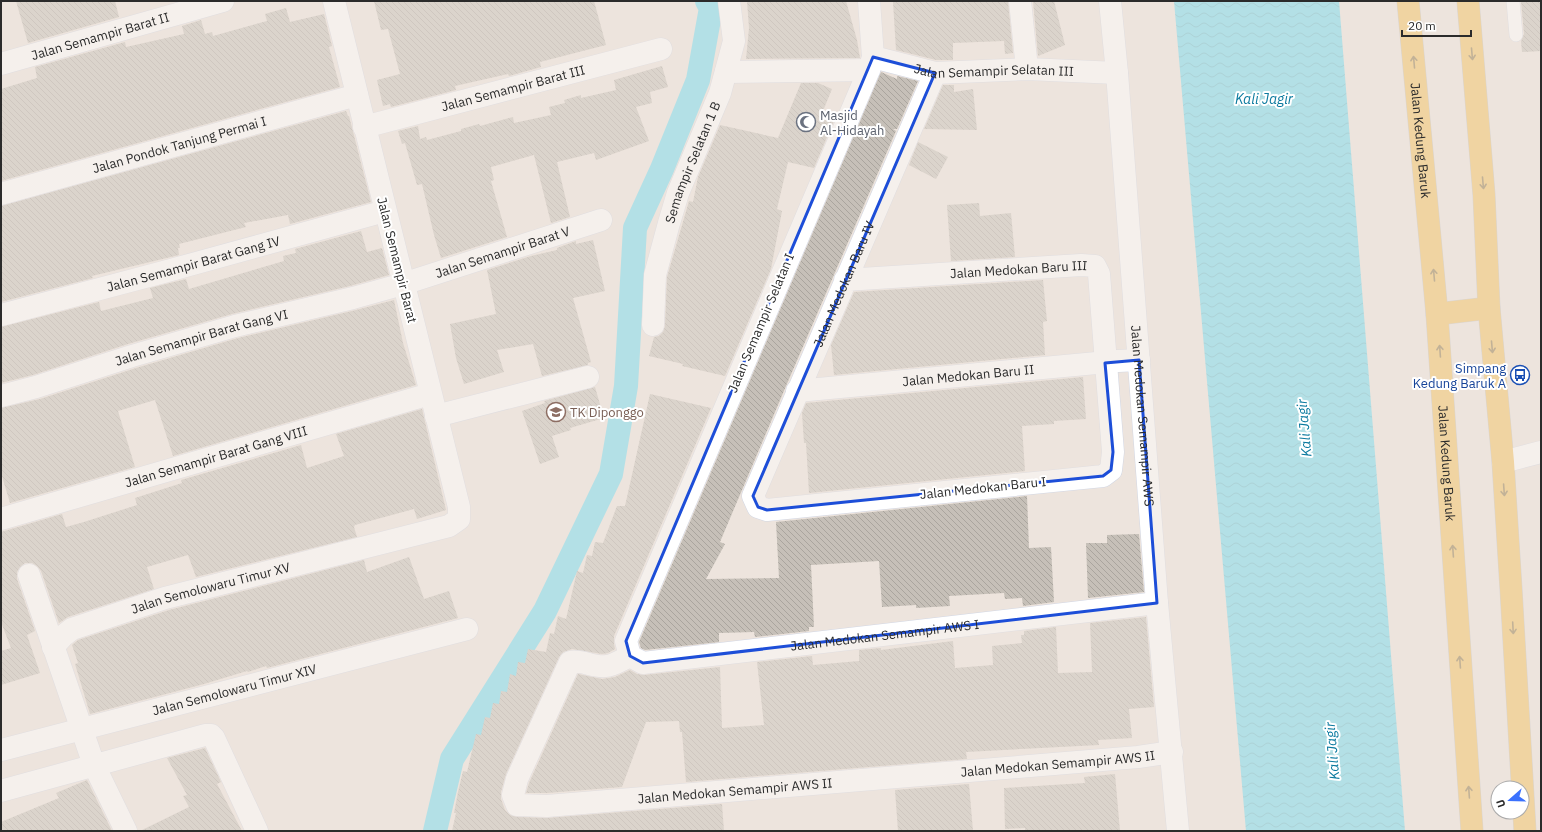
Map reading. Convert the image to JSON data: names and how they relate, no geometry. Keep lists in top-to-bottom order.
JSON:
{
  "streets": {
    "main road": ["Jalan Kedung Baruk"],
    "street": [
      "Jalan Semampir Barat II",
      "Jalan Semampir Selatan III",
      "Jalan Semampir Barat III",
      "Jalan Pondok Tanjung Permai I",
      "Semampir Selatan 1 B",
      "Jalan Semampir Barat V",
      "Jalan Semampir Barat",
      "Jalan Semampir Barat Gang IV",
      "Jalan Medokan Baru III",
      "Jalan Medokan Baru IV",
      "Jalan Semampir Selatan I",
      "Jalan Semampir Barat Gang VI",
      "Jalan Medokan Baru II",
      "Jalan Medokan Semampir AWS",
      "Jalan Semampir Barat Gang VIII",
      "Jalan Medokan Baru I",
      "Jalan Semolowaru Timur XV",
      "Jalan Medokan Semampir AWS I",
      "Jalan Semolowaru Timur XIV",
      "Jalan Medokan Semampir AWS II"
    ]
  },
  "crossings": [
    ["Jalan Semampir Selatan III", "Semampir Selatan 1 B"],
    ["Jalan Semampir Selatan III", "Jalan Medokan Baru IV"],
    ["Jalan Semampir Selatan III", "Jalan Semampir Selatan I"],
    ["Jalan Semampir Selatan III", "Jalan Medokan Semampir AWS"],
    ["Jalan Semampir Barat III", "Jalan Semampir Barat"],
    ["Jalan Pondok Tanjung Permai I", "Jalan Semampir Barat"],
    ["Jalan Semampir Barat V", "Jalan Semampir Barat"],
    ["Jalan Semampir Barat V", "Jalan Semampir Barat Gang VI"],
    ["Jalan Semampir Barat", "Jalan Semampir Barat Gang IV"],
    ["Jalan Semampir Barat", "Jalan Semampir Barat Gang VI"],
    ["Jalan Semampir Barat", "Jalan Semampir Barat Gang VIII"],
    ["Jalan Semampir Barat", "Jalan Semolowaru Timur XV"],
    ["Jalan Medokan Baru III", "Jalan Medokan Baru IV"],
    ["Jalan Medokan Baru III", "Jalan Medokan Baru II"],
    ["Jalan Medokan Baru III", "Jalan Medokan Baru I"],
    ["Jalan Medokan Baru IV", "Jalan Medokan Baru II"],
    ["Jalan Medokan Baru IV", "Jalan Medokan Baru I"],
    ["Jalan Semampir Selatan I", "Jalan Medokan Semampir AWS I"],
    ["Jalan Semampir Selatan I", "Jalan Medokan Semampir AWS II"],
    ["Jalan Medokan Baru II", "Jalan Medokan Semampir AWS"],
    ["Jalan Medokan Baru II", "Jalan Medokan Baru I"],
    ["Jalan Medokan Semampir AWS", "Jalan Medokan Semampir AWS I"],
    ["Jalan Medokan Semampir AWS", "Jalan Medokan Semampir AWS II"],
    ["Jalan Medokan Semampir AWS I", "Jalan Medokan Semampir AWS II"]
  ],
  "water": ["Kali Jagir"],
  "places": {
    "mosque": ["Masjid Al-Hidayah"],
    "bus stop": ["Simpang Kedung Baruk A"],
    "school or university": ["TK Diponggo"]
  },
  "scale_bar": "20 m",
  "north": "left"
}
